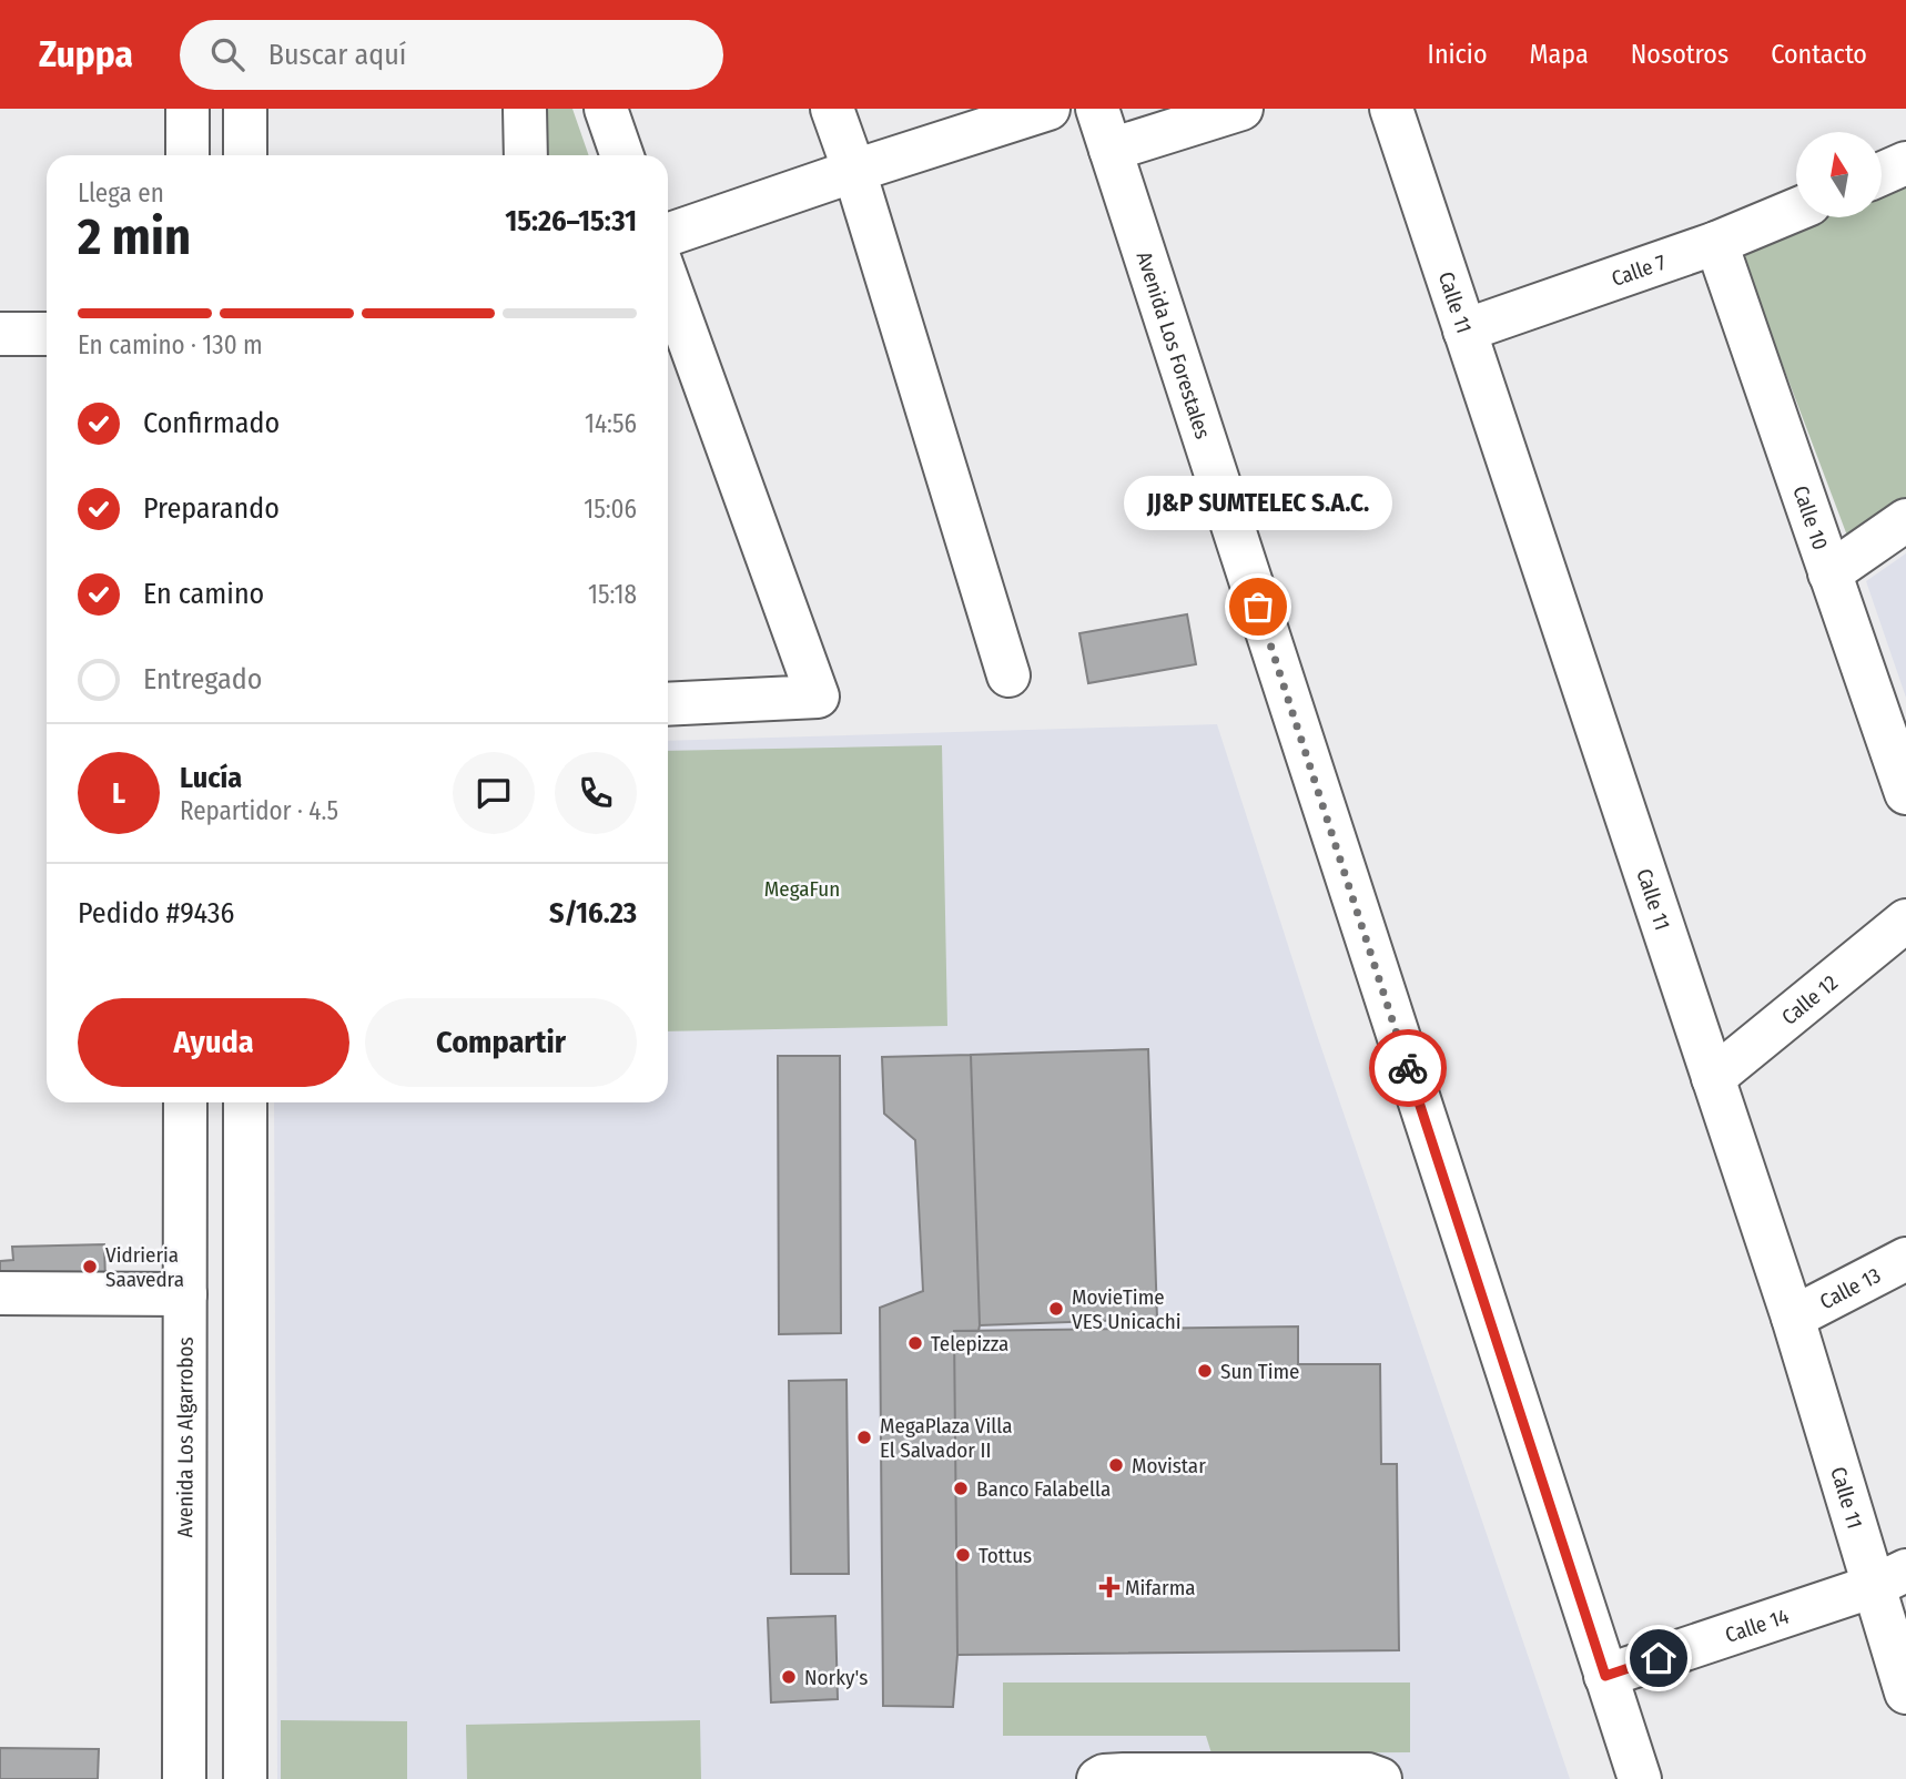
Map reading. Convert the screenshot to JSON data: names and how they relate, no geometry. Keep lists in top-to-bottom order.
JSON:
{
  "streets": {
    "street": [
      "Calle 7",
      "Calle 11",
      "Avenida Los Forestales",
      "Calle 10",
      "Calle 12",
      "Calle 13",
      "Avenida Los Algarrobos",
      "Calle 14"
    ]
  },
  "crossings": [
    ["Calle 7", "Calle 11"],
    ["Calle 7", "Calle 10"],
    ["Calle 11", "Calle 12"],
    ["Calle 11", "Calle 13"],
    ["Calle 11", "Calle 14"],
    ["Avenida Los Forestales", "Calle 14"]
  ],
  "parks": ["MegaFun"],
  "places": {
    "other": [
      "JJ&P SUMTELEC S.A.C.",
      "Vidrieria Saavedra",
      "MovieTime VES Unicachi",
      "Telepizza",
      "Sun Time",
      "MegaPlaza Villa El Salvador II",
      "Movistar",
      "Banco Falabella",
      "Tottus",
      "Norky's"
    ],
    "health": ["Mifarma"]
  },
  "north": "top",
  "page": {
    "header": "Zuppa",
    "search": "Buscar aquí",
    "nav": [
      "Inicio",
      "Mapa",
      "Nosotros",
      "Contacto"
    ],
    "heading": ["2 min", "Llega en", "15:26–15:31"],
    "panel": [
      "Lucía",
      "Repartidor · 4.5",
      "Pedido #9436",
      "S/16.23"
    ],
    "bar": "En camino · 130 m",
    "list": [
      ["Confirmado", "14:56"],
      ["Preparando", "15:06"],
      ["En camino", "15:18"],
      "Entregado"
    ],
    "bubble": "JJ&P SUMTELEC S.A.C.",
    "round": "L",
    "buttons": ["Ayuda", "Compartir"]
  }
}
